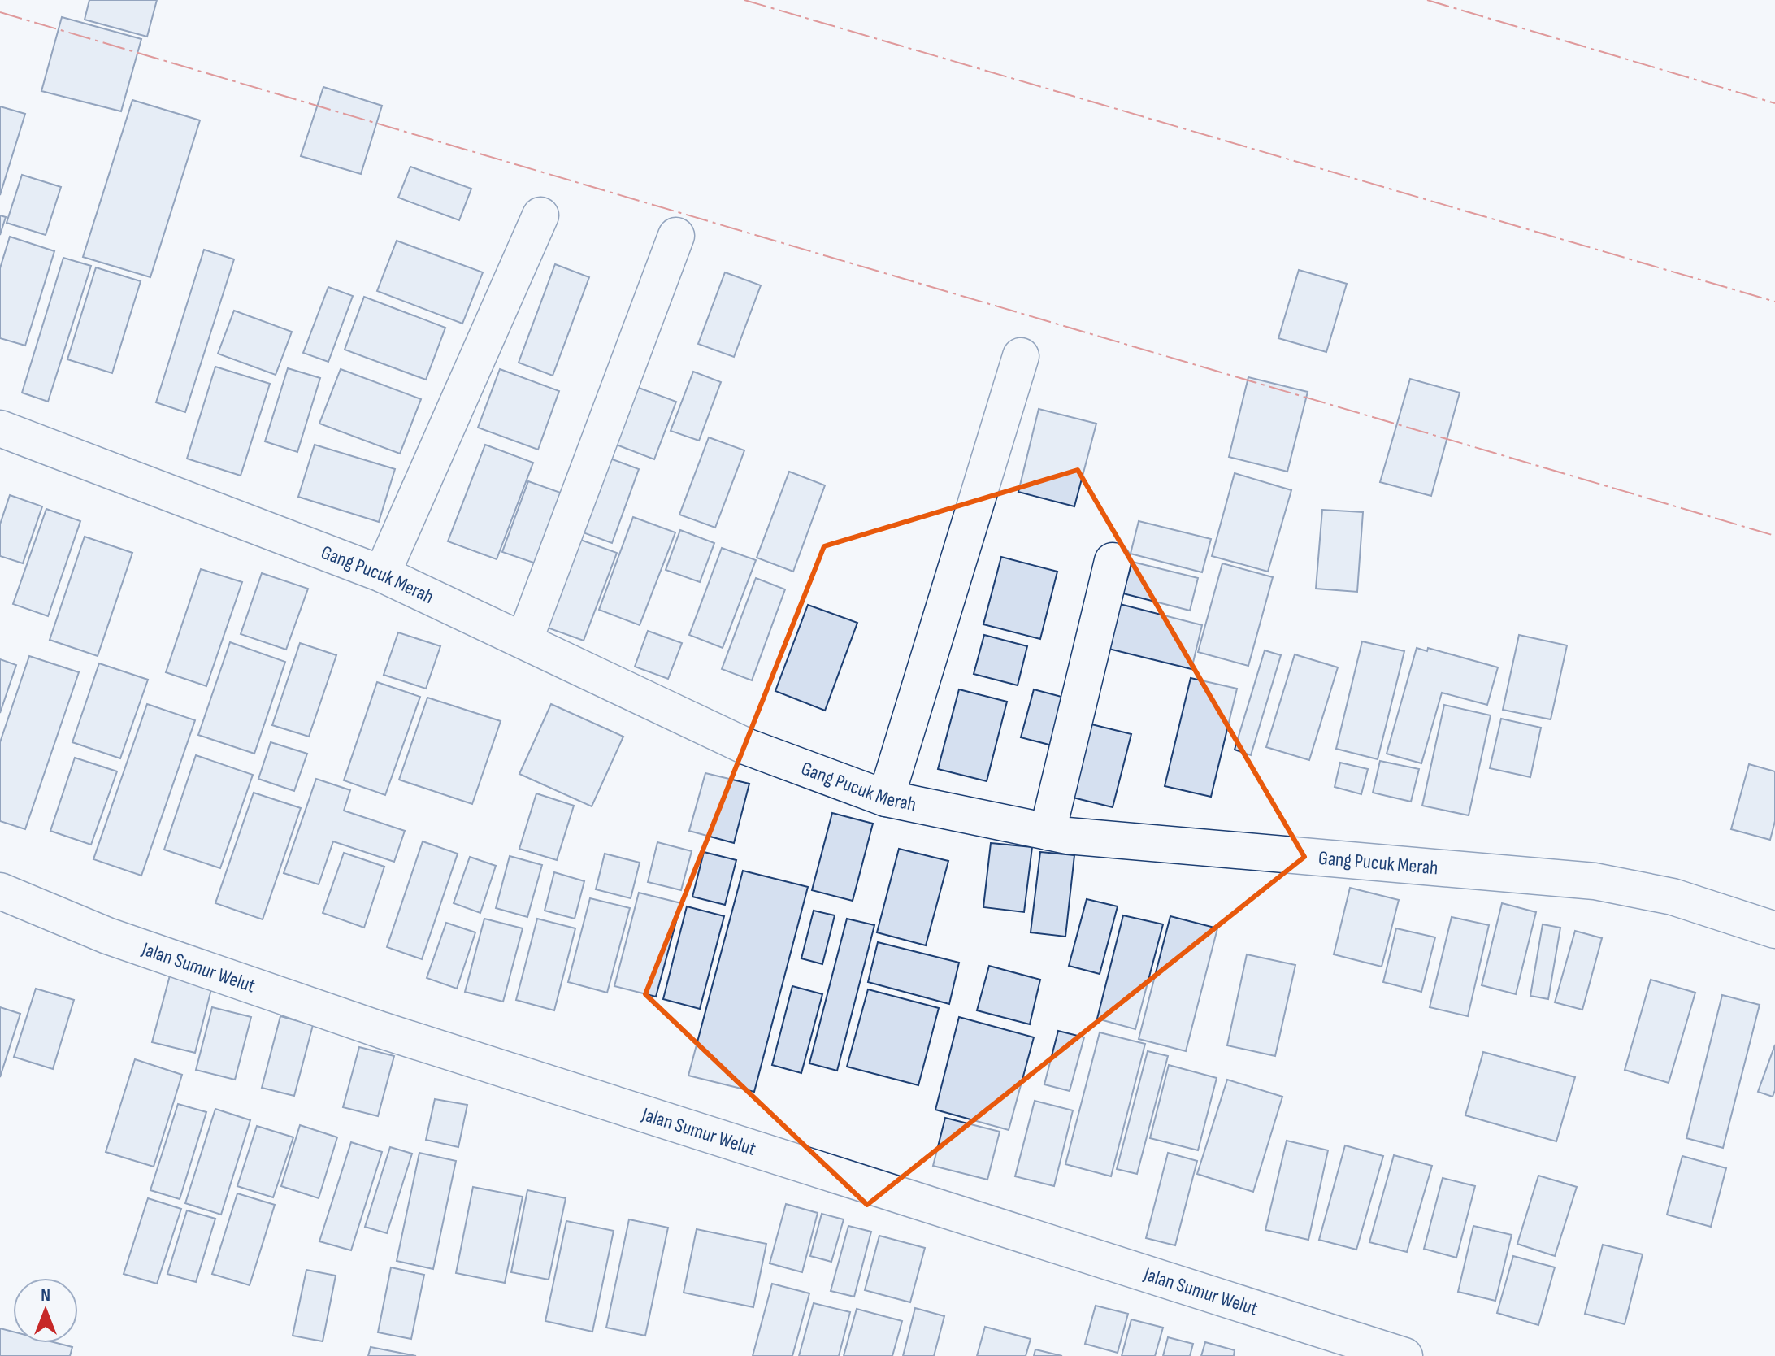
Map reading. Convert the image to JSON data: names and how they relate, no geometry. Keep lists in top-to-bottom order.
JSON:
{
  "streets": {
    "street": ["Gang Pucuk Merah", "Jalan Sumur Welut"]
  },
  "north": "top"
}
